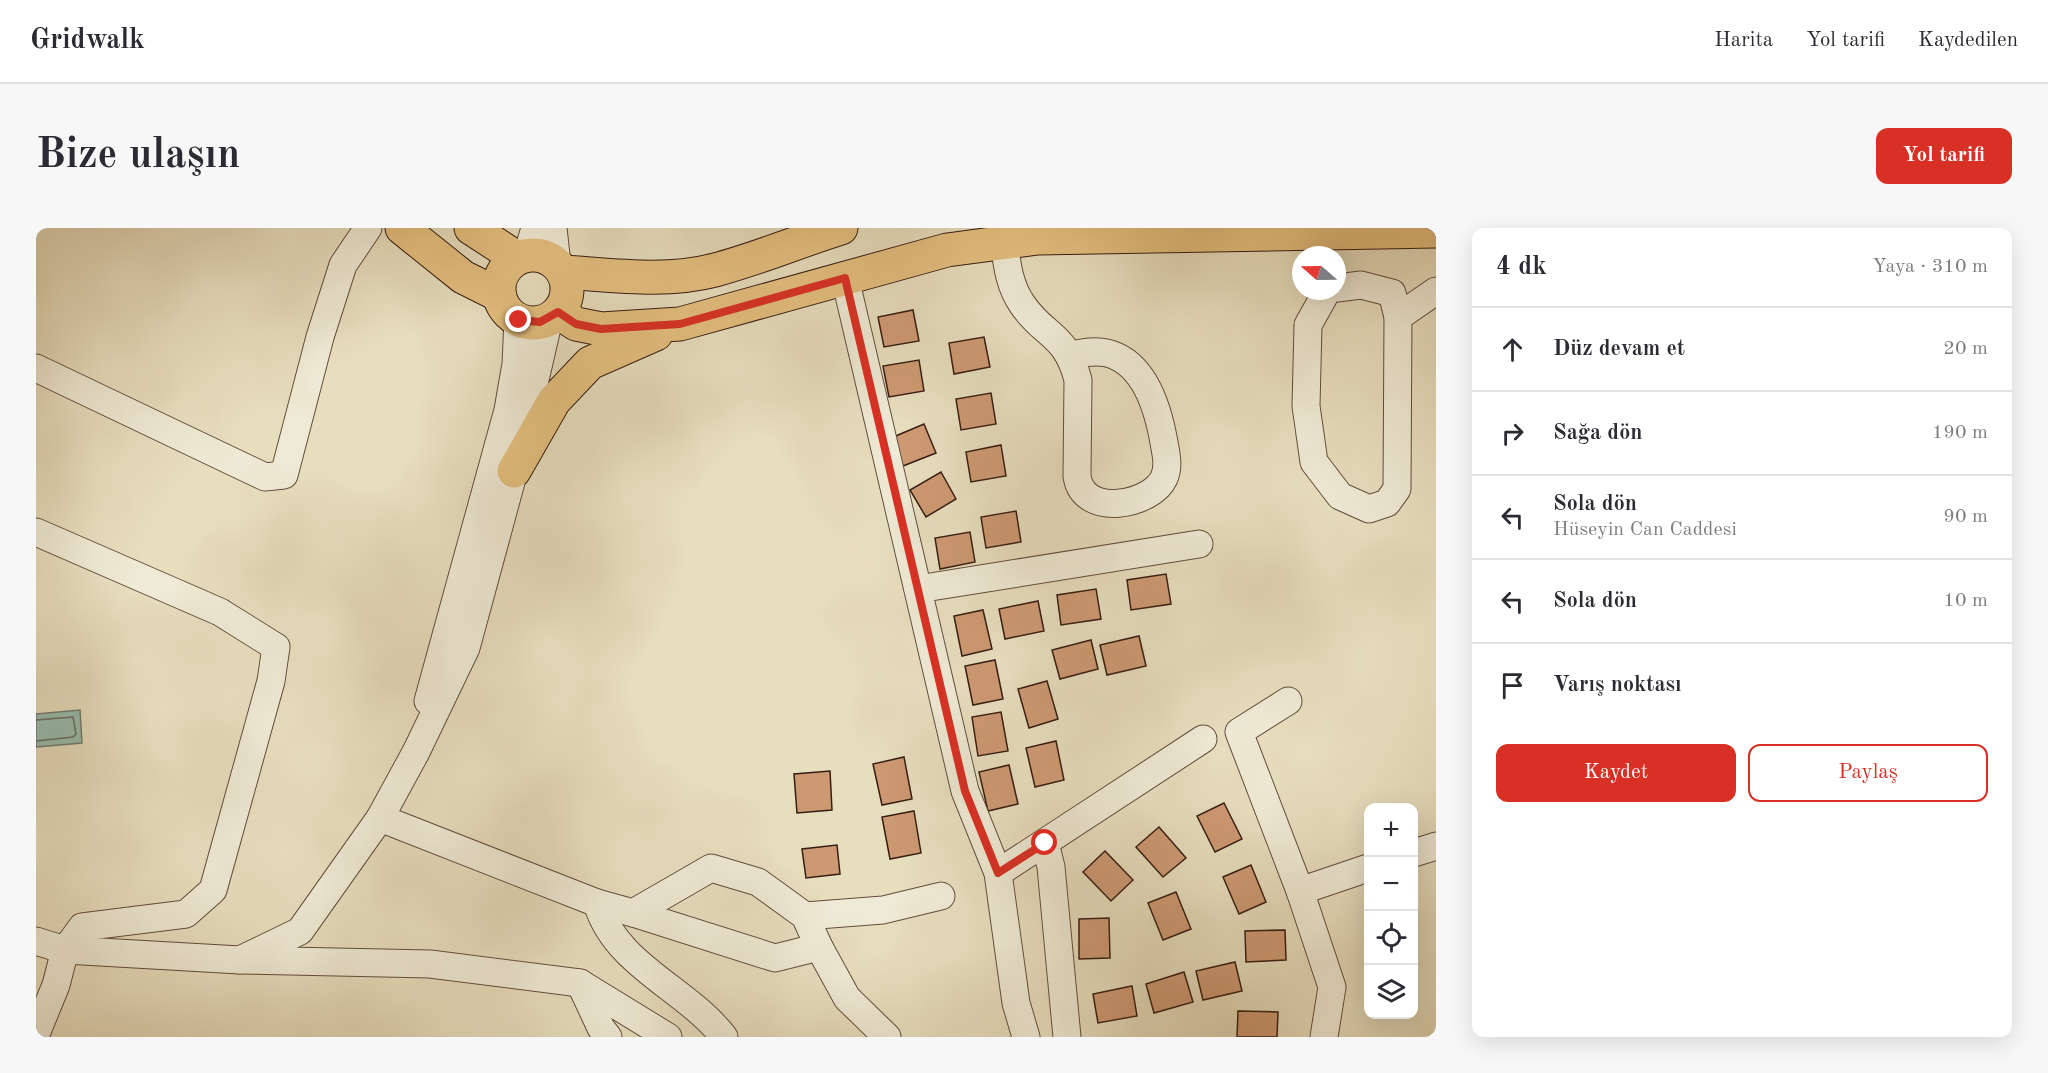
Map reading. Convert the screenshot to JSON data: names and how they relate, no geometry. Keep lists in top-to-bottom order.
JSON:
{
  "north": "left",
  "page": {
    "header": "Gridwalk",
    "nav": ["Harita", "Yol tarifi", "Kaydedilen"],
    "buttons": [
      "Yol tarifi",
      ["Kaydet", "Paylaş"]
    ],
    "title": "Bize ulaşın",
    "heading": ["4 dk", "Yaya · 310 m"],
    "list": [
      ["Düz devam et", "20 m"],
      ["Sağa dön", "190 m"],
      ["Sola dön", "Hüseyin Can Caddesi", "90 m"],
      ["Sola dön", "10 m"],
      "Varış noktası"
    ],
    "map_buttons": ["+", "−"]
  }
}
